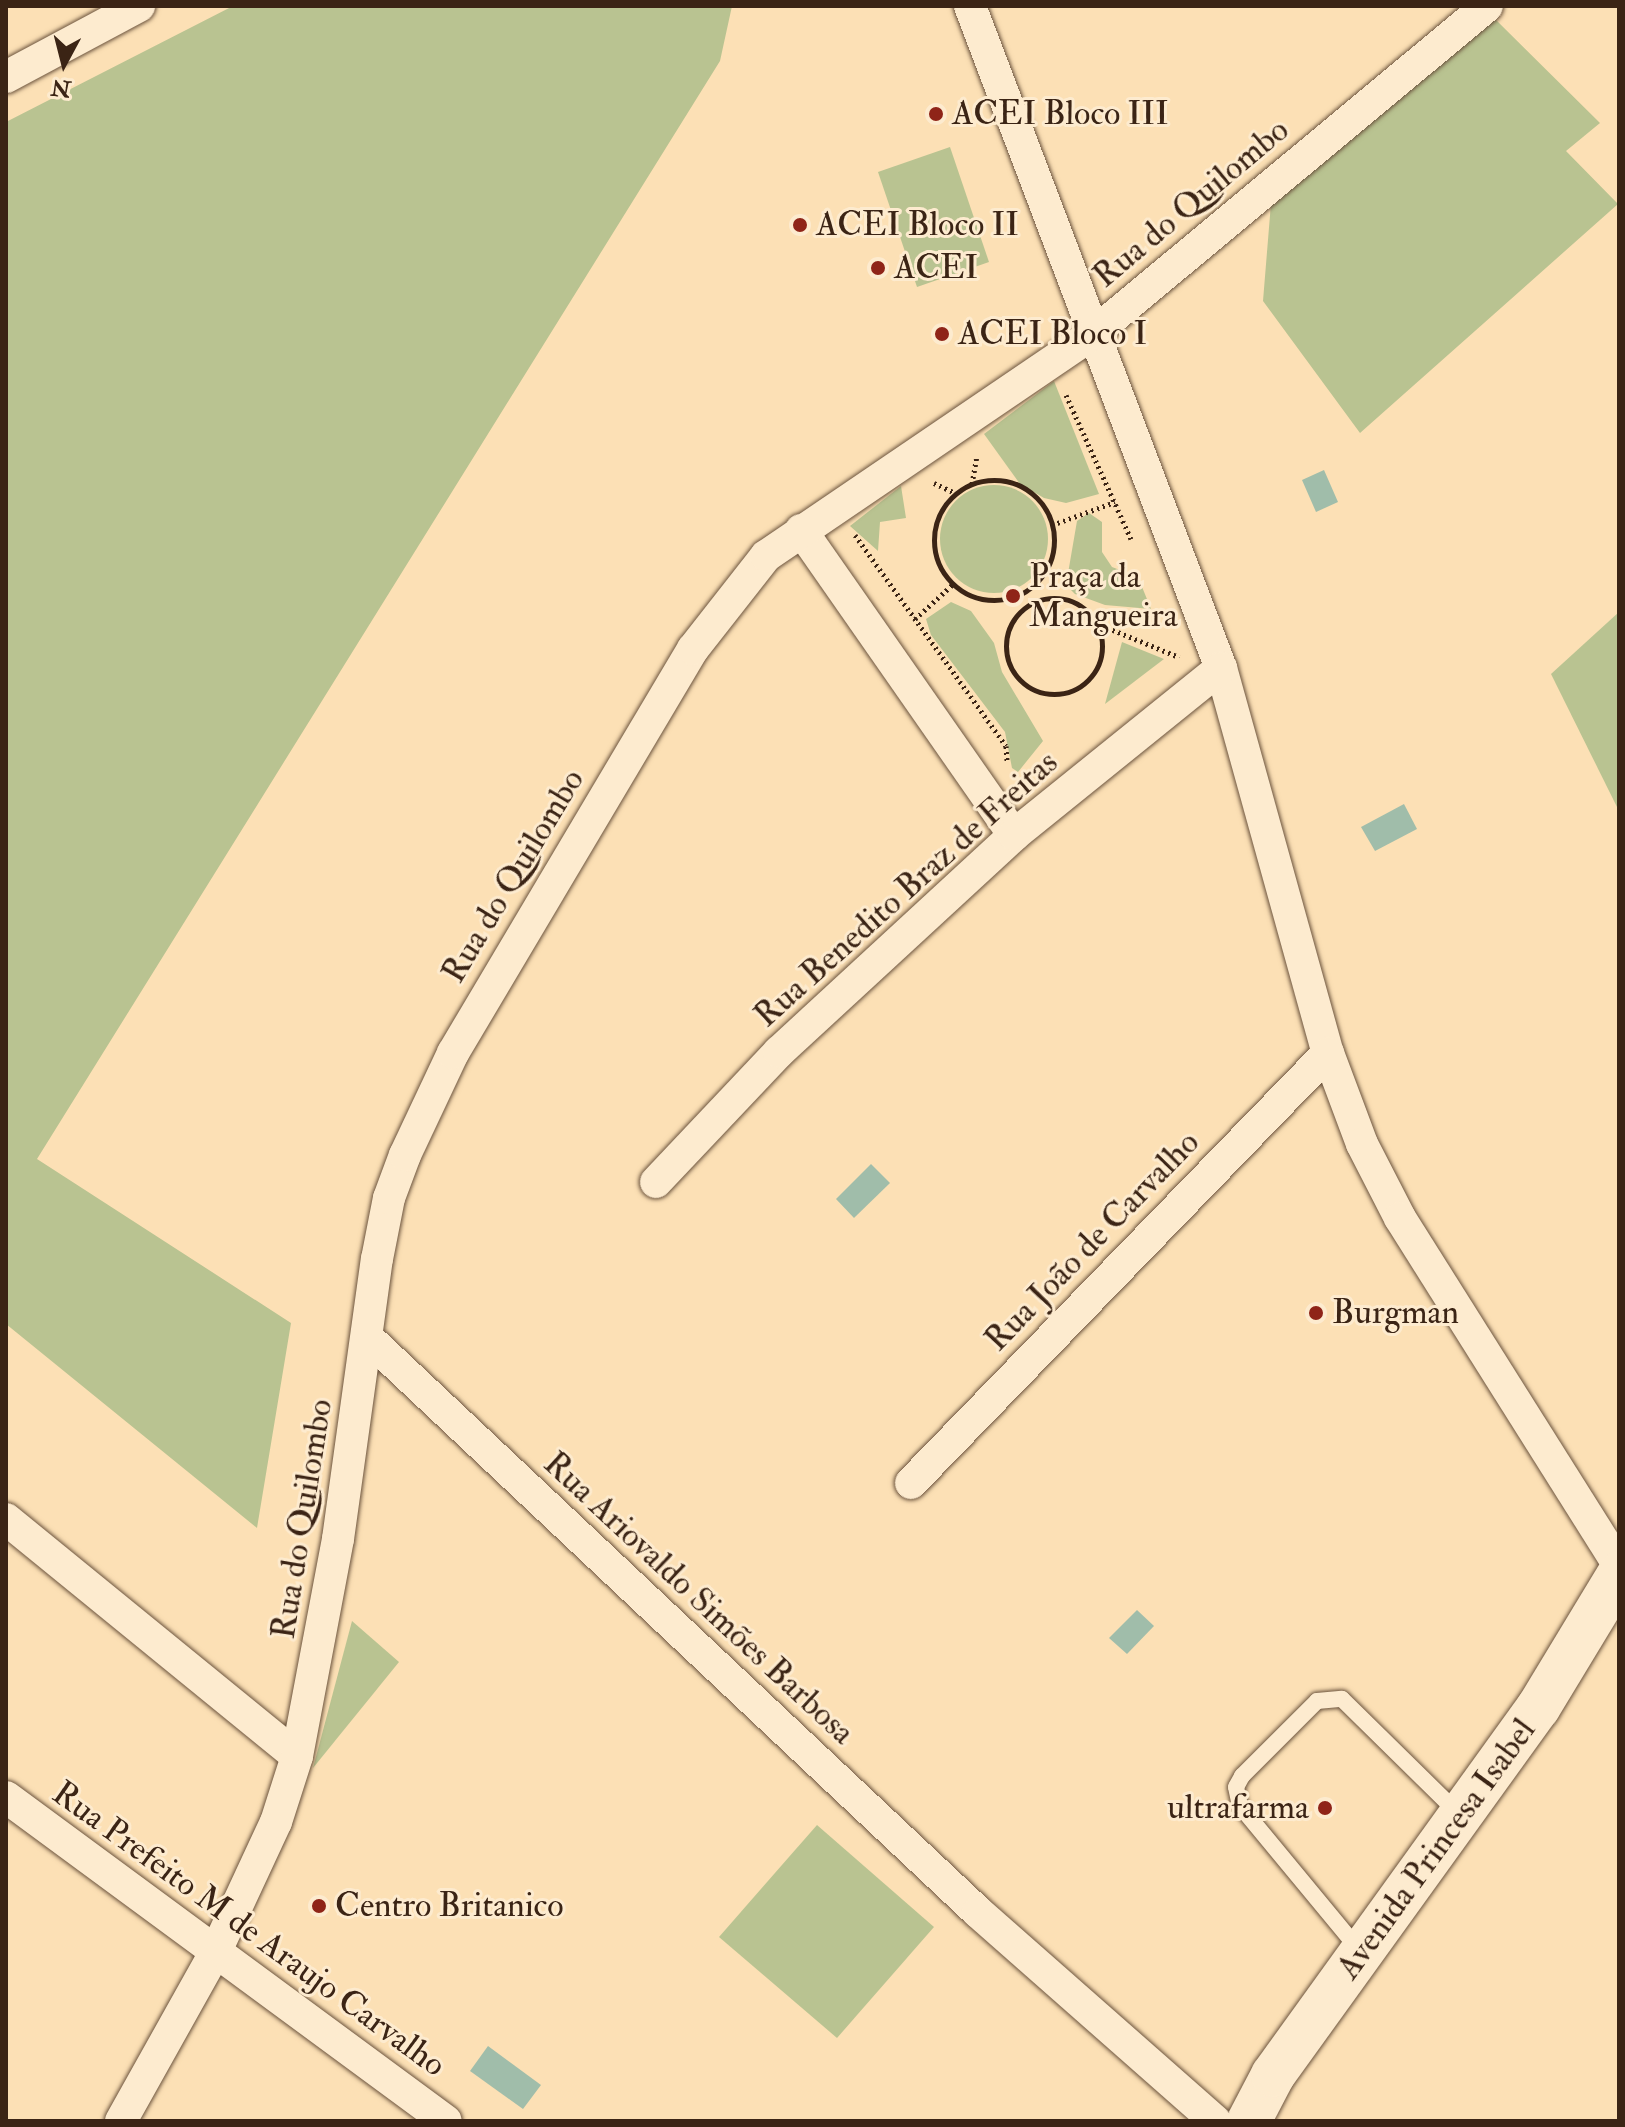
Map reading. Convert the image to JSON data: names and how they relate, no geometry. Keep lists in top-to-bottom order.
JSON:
{
  "streets": {
    "main road": ["Avenida Princesa Isabel"],
    "street": [
      "Rua do Quilombo",
      "Rua Benedito Braz de Freitas",
      "Rua João de Carvalho",
      "Rua Ariovaldo Simões Barbosa",
      "Rua Prefeito M de Araujo Carvalho"
    ]
  },
  "crossings": [
    ["Rua do Quilombo", "Rua Ariovaldo Simões Barbosa"],
    ["Rua do Quilombo", "Rua Prefeito M de Araujo Carvalho"]
  ],
  "places": [
    "ACEI Bloco III",
    "ACEI Bloco II",
    "ACEI",
    "ACEI Bloco I",
    "Praça da Mangueira",
    "Burgman",
    "ultrafarma",
    "Centro Britanico"
  ],
  "north": "bottom"
}
